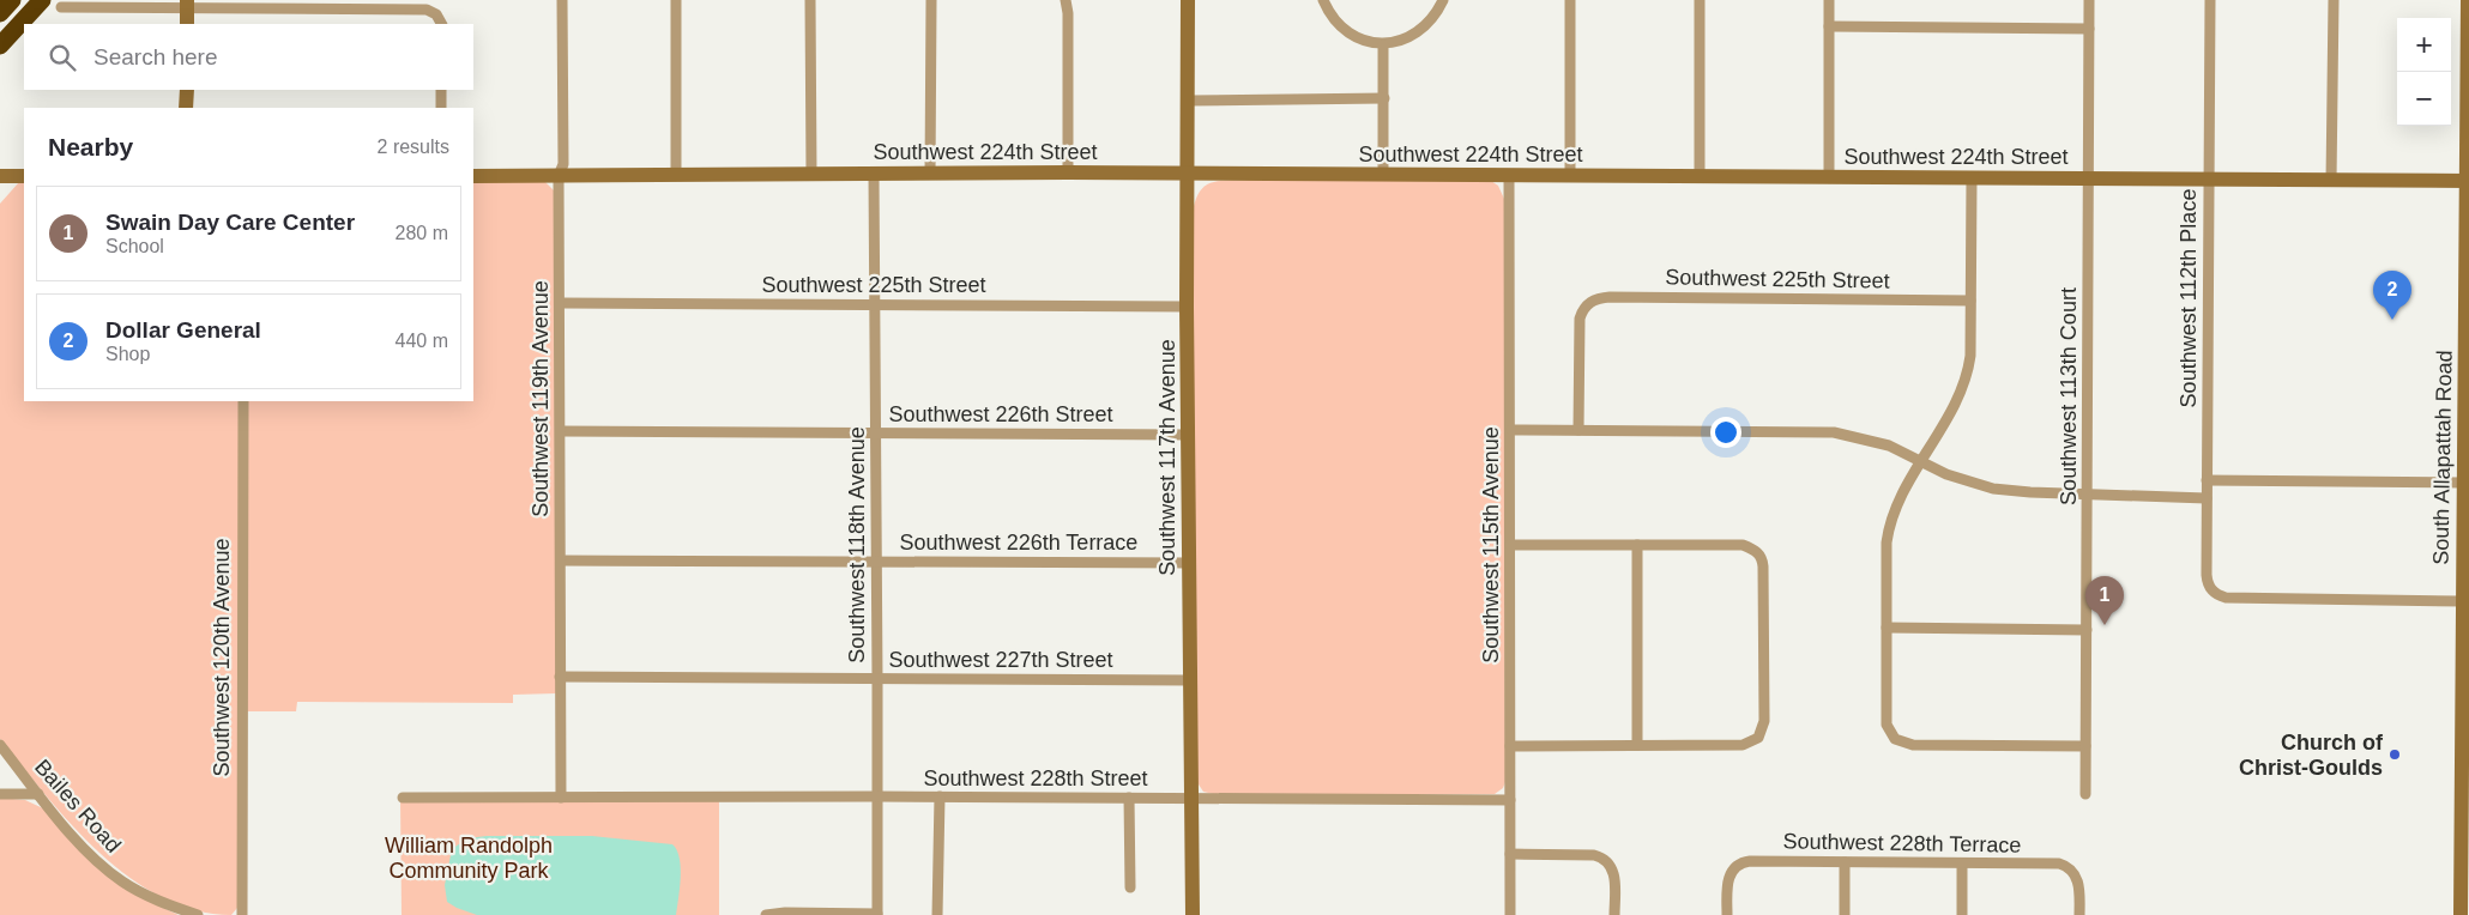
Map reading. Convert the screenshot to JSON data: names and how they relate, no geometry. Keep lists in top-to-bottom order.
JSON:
{
  "streets": {
    "street": [
      "Southwest 224th Street",
      "Southwest 225th Street",
      "Southwest 112th Place",
      "Southwest 113th Court",
      "Southwest 119th Avenue",
      "Southwest 226th Street",
      "Southwest 117th Avenue",
      "South Allapattah Road",
      "Southwest 226th Terrace",
      "Southwest 118th Avenue",
      "Southwest 115th Avenue",
      "Southwest 120th Avenue",
      "Southwest 227th Street",
      "Southwest 228th Street",
      "Bailes Road",
      "Southwest 228th Terrace"
    ]
  },
  "crossings": [
    ["Southwest 224th Street", "Southwest 112th Place"],
    ["Southwest 224th Street", "Southwest 113th Court"],
    ["Southwest 224th Street", "Southwest 119th Avenue"],
    ["Southwest 224th Street", "Southwest 117th Avenue"],
    ["Southwest 224th Street", "South Allapattah Road"],
    ["Southwest 224th Street", "Southwest 118th Avenue"],
    ["Southwest 224th Street", "Southwest 115th Avenue"],
    ["Southwest 225th Street", "Southwest 119th Avenue"],
    ["Southwest 225th Street", "Southwest 117th Avenue"],
    ["Southwest 225th Street", "Southwest 118th Avenue"],
    ["Southwest 112th Place", "South Allapattah Road"],
    ["Southwest 119th Avenue", "Southwest 226th Street"],
    ["Southwest 119th Avenue", "Southwest 226th Terrace"],
    ["Southwest 119th Avenue", "Southwest 227th Street"],
    ["Southwest 119th Avenue", "Southwest 228th Street"],
    ["Southwest 226th Street", "Southwest 117th Avenue"],
    ["Southwest 226th Street", "Southwest 118th Avenue"],
    ["Southwest 117th Avenue", "Southwest 226th Terrace"],
    ["Southwest 117th Avenue", "Southwest 227th Street"],
    ["Southwest 117th Avenue", "Southwest 228th Street"],
    ["Southwest 226th Terrace", "Southwest 118th Avenue"],
    ["Southwest 118th Avenue", "Southwest 227th Street"],
    ["Southwest 118th Avenue", "Southwest 228th Street"],
    ["Southwest 115th Avenue", "Southwest 228th Street"]
  ],
  "parks": ["William Randolph Community Park"],
  "places": ["Church of Christ-Goulds"],
  "page": {
    "map_buttons": ["+", "−"],
    "search": "Search here",
    "heading": ["Nearby", "2 results"],
    "list": [
      {
        "mark": "1",
        "name": "Swain Day Care Center",
        "note": "School",
        "value": "280 m"
      },
      {
        "mark": "2",
        "name": "Dollar General",
        "note": "Shop",
        "value": "440 m"
      }
    ],
    "pins": ["2", "1"]
  }
}
